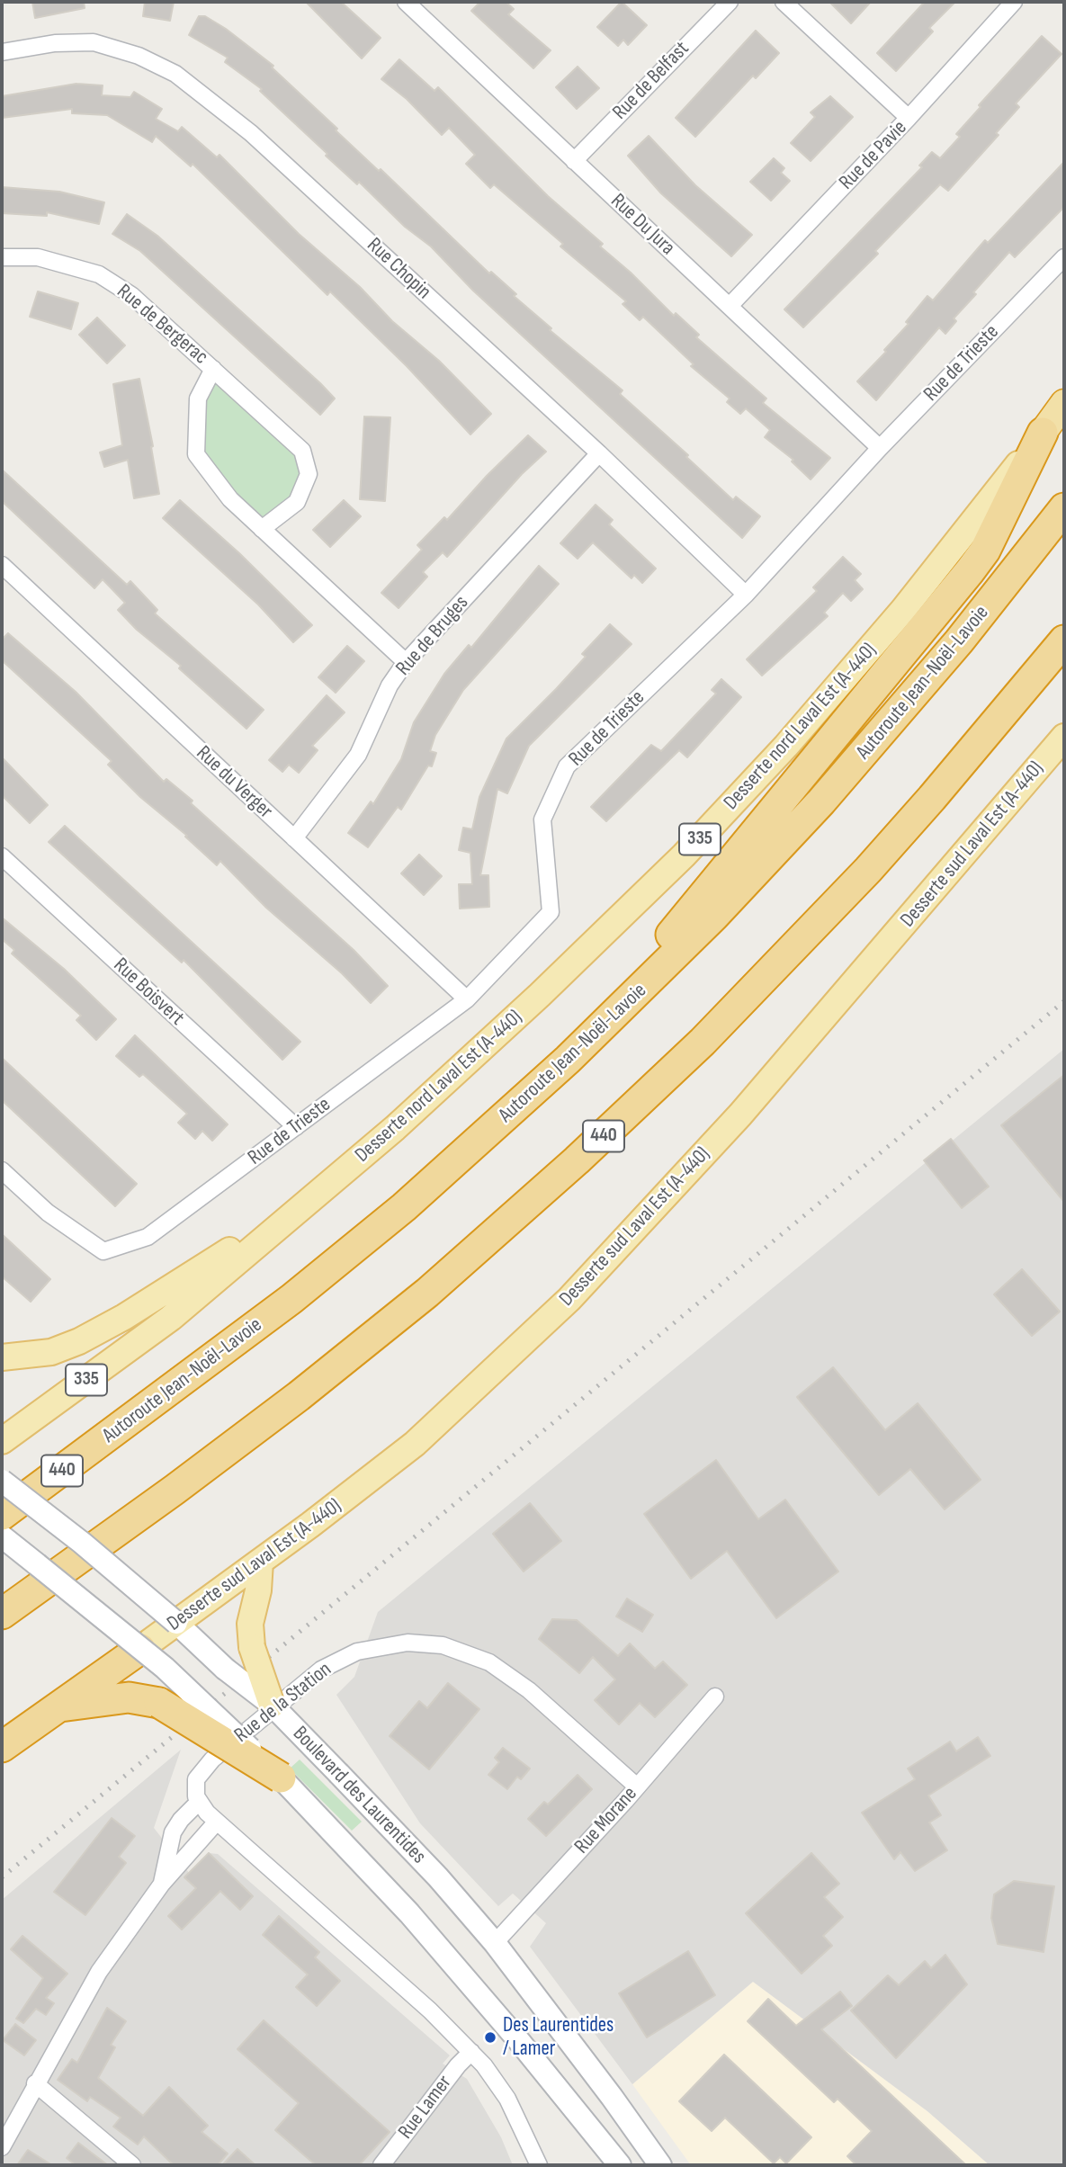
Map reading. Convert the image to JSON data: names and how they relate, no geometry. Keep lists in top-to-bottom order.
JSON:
{
  "streets": {
    "highway": [
      "Autoroute Jean-Noël-Lavoie",
      "Desserte nord Laval Est (A-440)",
      "335",
      "440"
    ],
    "main road": ["Desserte sud Laval Est (A-440)", "Boulevard des Laurentides"],
    "street": [
      "Rue de Belfast",
      "Rue de Pavie",
      "Rue Du Jura",
      "Rue Chopin",
      "Rue de Bergerac",
      "Rue de Trieste",
      "Rue de Bruges",
      "Rue du Verger",
      "Rue Boisvert",
      "Rue de la Station",
      "Rue Morane",
      "Rue Lamer"
    ]
  },
  "crossings": [
    ["Rue de Belfast", "Rue Du Jura"],
    ["Rue de Pavie", "Rue Du Jura"],
    ["Rue Du Jura", "Rue de Trieste"],
    ["Rue Chopin", "Rue de Trieste"],
    ["Rue Chopin", "Rue de Bruges"],
    ["Rue de Bergerac", "Rue de Bruges"],
    ["Rue de Trieste", "Rue du Verger"],
    ["Rue de Trieste", "Rue Boisvert"],
    ["Rue de Bruges", "Rue du Verger"],
    ["Desserte nord Laval Est (A-440)", "335"],
    ["Desserte sud Laval Est (A-440)", "Boulevard des Laurentides"],
    ["Rue de la Station", "Rue Morane"],
    ["Boulevard des Laurentides", "Rue Morane"]
  ],
  "places": ["Des Laurentides / Lamer"]
}
